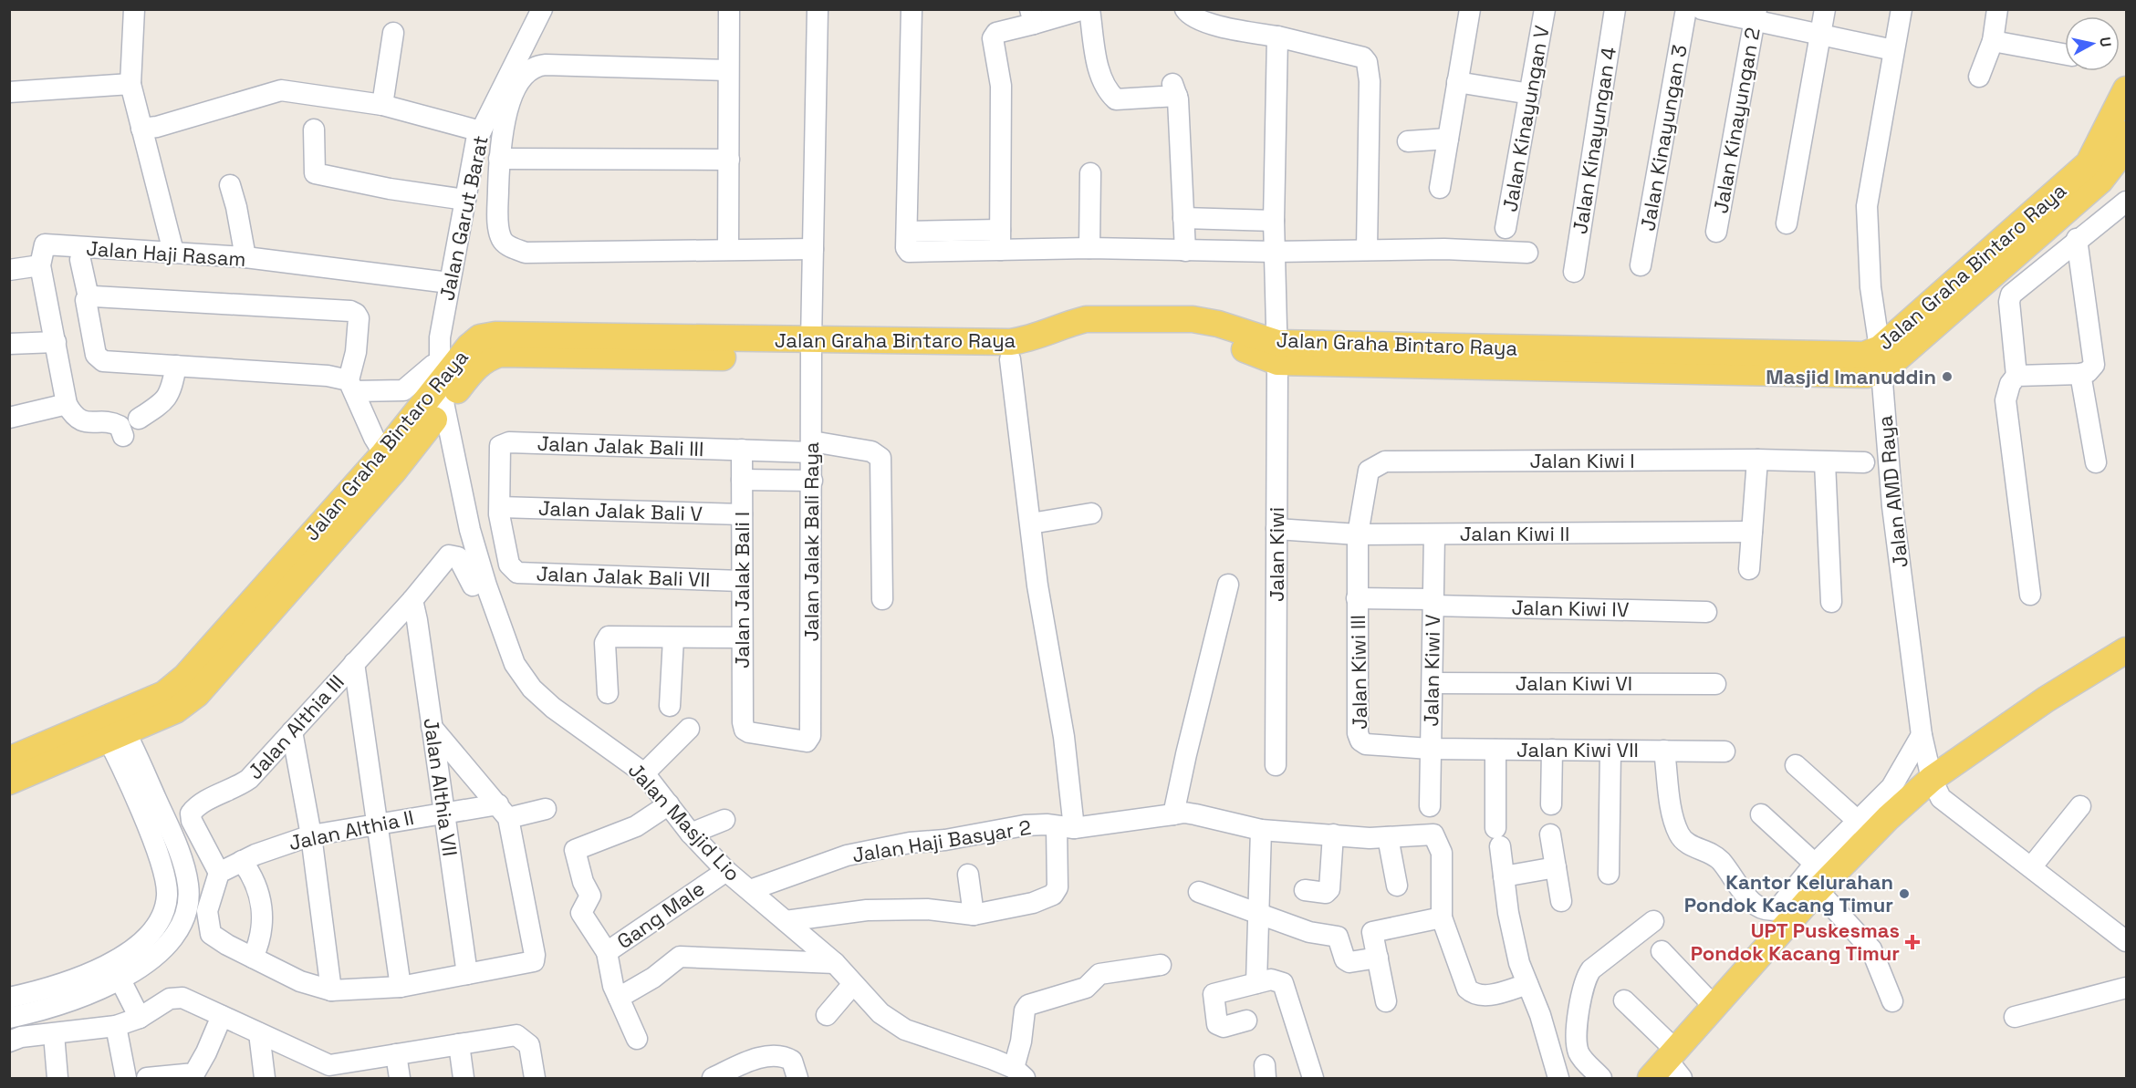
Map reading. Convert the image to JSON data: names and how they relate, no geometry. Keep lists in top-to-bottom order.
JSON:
{
  "streets": {
    "main road": ["Jalan Graha Bintaro Raya"],
    "street": [
      "Jalan Kinayungan V",
      "Jalan Kinayungan 2",
      "Jalan Kinayungan 3",
      "Jalan Kinayungan 4",
      "Jalan Garut Barat",
      "Jalan Haji Rasam",
      "Jalan Jalak Bali III",
      "Jalan Kiwi I",
      "Jalan AMD Raya",
      "Jalan Jalak Bali V",
      "Jalan Kiwi II",
      "Jalan Jalak Bali Raya",
      "Jalan Kiwi",
      "Jalan Jalak Bali VII",
      "Jalan Jalak Bali I",
      "Jalan Kiwi IV",
      "Jalan Kiwi V",
      "Jalan Kiwi III",
      "Jalan Kiwi VI",
      "Jalan Althia III",
      "Jalan Kiwi VII",
      "Jalan Althia VII",
      "Jalan Masjid Lio",
      "Jalan Althia II",
      "Jalan Haji Basyar 2",
      "Gang Male"
    ]
  },
  "crossings": [
    ["Jalan Garut Barat", "Jalan Haji Rasam"],
    ["Jalan Garut Barat", "Jalan Graha Bintaro Raya"],
    ["Jalan Garut Barat", "Jalan Masjid Lio"],
    ["Jalan Graha Bintaro Raya", "Jalan AMD Raya"],
    ["Jalan Graha Bintaro Raya", "Jalan Jalak Bali Raya"],
    ["Jalan Graha Bintaro Raya", "Jalan Kiwi"],
    ["Jalan Graha Bintaro Raya", "Jalan Masjid Lio"],
    ["Jalan Jalak Bali III", "Jalan Jalak Bali V"],
    ["Jalan Jalak Bali III", "Jalan Jalak Bali Raya"],
    ["Jalan Jalak Bali III", "Jalan Jalak Bali VII"],
    ["Jalan Jalak Bali III", "Jalan Jalak Bali I"],
    ["Jalan Kiwi I", "Jalan Kiwi II"],
    ["Jalan Kiwi I", "Jalan Kiwi III"],
    ["Jalan Jalak Bali V", "Jalan Jalak Bali VII"],
    ["Jalan Jalak Bali V", "Jalan Jalak Bali I"],
    ["Jalan Kiwi II", "Jalan Kiwi"],
    ["Jalan Kiwi II", "Jalan Kiwi V"],
    ["Jalan Kiwi II", "Jalan Kiwi III"],
    ["Jalan Jalak Bali Raya", "Jalan Jalak Bali I"],
    ["Jalan Jalak Bali VII", "Jalan Jalak Bali I"],
    ["Jalan Kiwi IV", "Jalan Kiwi V"],
    ["Jalan Kiwi IV", "Jalan Kiwi III"],
    ["Jalan Kiwi V", "Jalan Kiwi III"],
    ["Jalan Kiwi V", "Jalan Kiwi VI"],
    ["Jalan Kiwi V", "Jalan Kiwi VII"],
    ["Jalan Kiwi III", "Jalan Kiwi VII"],
    ["Jalan Althia III", "Jalan Althia VII"],
    ["Jalan Althia III", "Jalan Althia II"],
    ["Jalan Althia VII", "Jalan Althia II"],
    ["Jalan Masjid Lio", "Jalan Haji Basyar 2"],
    ["Jalan Masjid Lio", "Gang Male"]
  ],
  "places": {
    "other": ["Masjid Imanuddin", "Kantor Kelurahan Pondok Kacang Timur"],
    "health": ["UPT Puskesmas Pondok Kacang Timur"]
  },
  "north": "right"
}
